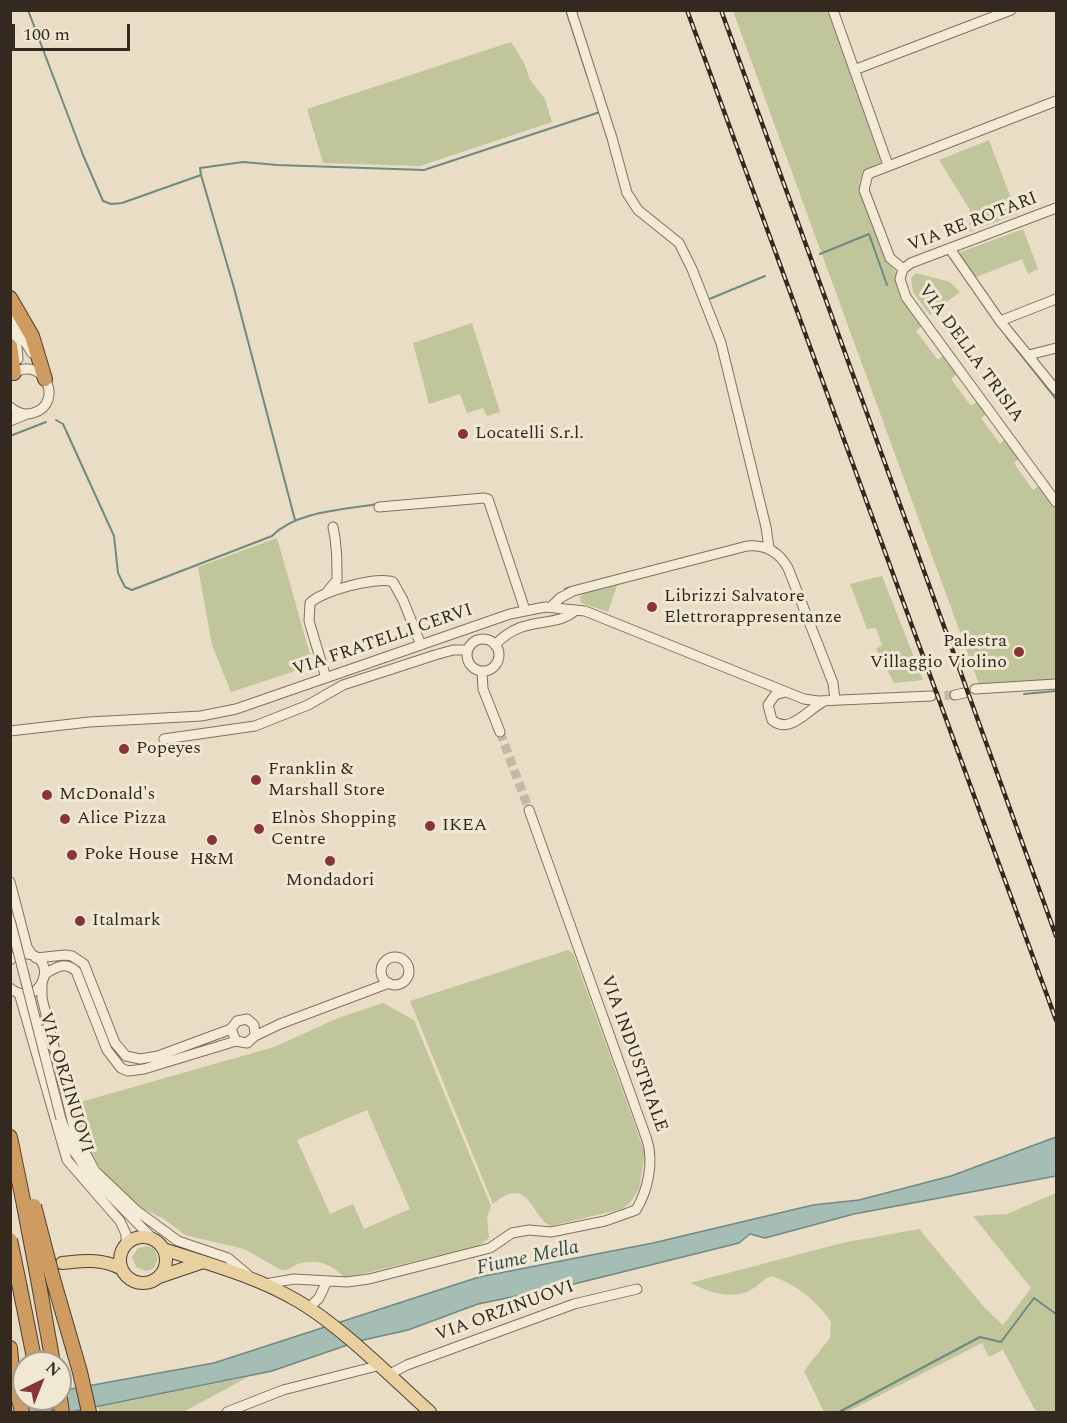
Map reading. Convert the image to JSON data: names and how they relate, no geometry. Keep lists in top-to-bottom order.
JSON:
{
  "streets": {
    "street": [
      "VIA RE ROTARI",
      "VIA DELLA TRISIA",
      "VIA FRATELLI CERVI",
      "VIA INDUSTRIALE",
      "VIA ORZINUOVI"
    ]
  },
  "crossings": [
    ["VIA RE ROTARI", "VIA DELLA TRISIA"]
  ],
  "water": ["Fiume Mella"],
  "places": [
    "Locatelli S.r.l.",
    "Librizzi Salvatore Elettrorappresentanze",
    "Palestra Villaggio Violino",
    "Popeyes",
    "Franklin & Marshall Store",
    "McDonald's",
    "Alice Pizza",
    "IKEA",
    "Elnòs Shopping Centre",
    "H&M",
    "Poke House",
    "Mondadori",
    "Italmark"
  ],
  "scale_bar": "100 m",
  "north": "top right"
}
